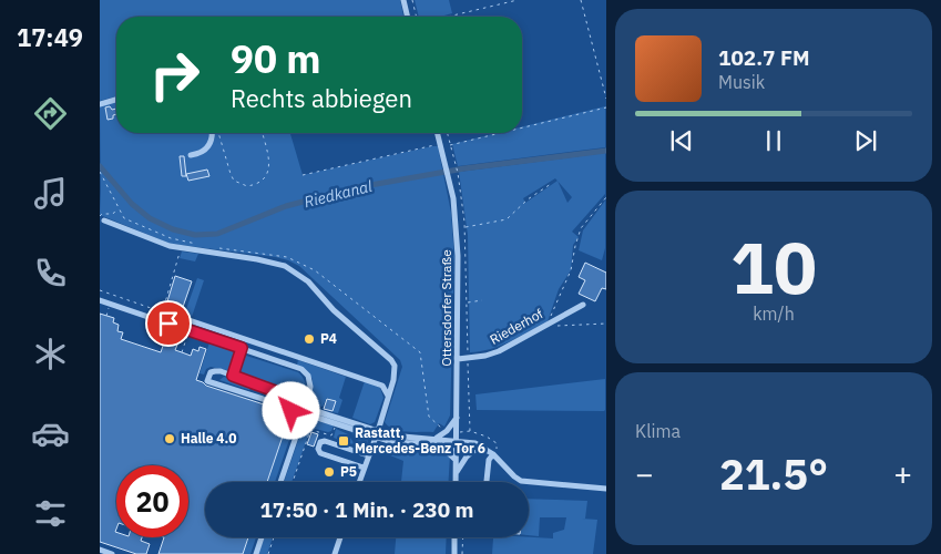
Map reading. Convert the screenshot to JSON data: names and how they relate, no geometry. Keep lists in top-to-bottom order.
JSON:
{
  "streets": {
    "street": ["Ottersdorfer Straße", "Riederhof"]
  },
  "crossings": [
    ["Ottersdorfer Straße", "Riederhof"]
  ],
  "water": ["Riedkanal"],
  "places": {
    "other": ["P4", "Halle 4.0", "P5"],
    "transit": ["Rastatt, Mercedes-Benz Tor 6"]
  },
  "page": {
    "tabs": "17:49",
    "turn": ["90 m", "Rechts abbiegen"],
    "song": ["102.7 FM", "Musik"],
    "tile": [
      ["10", "km/h"],
      "Klima"
    ],
    "heat": ["−", "21.5°", "+"],
    "limit": "20",
    "trip": "17:50 · 1 Min. · 230 m"
  }
}
